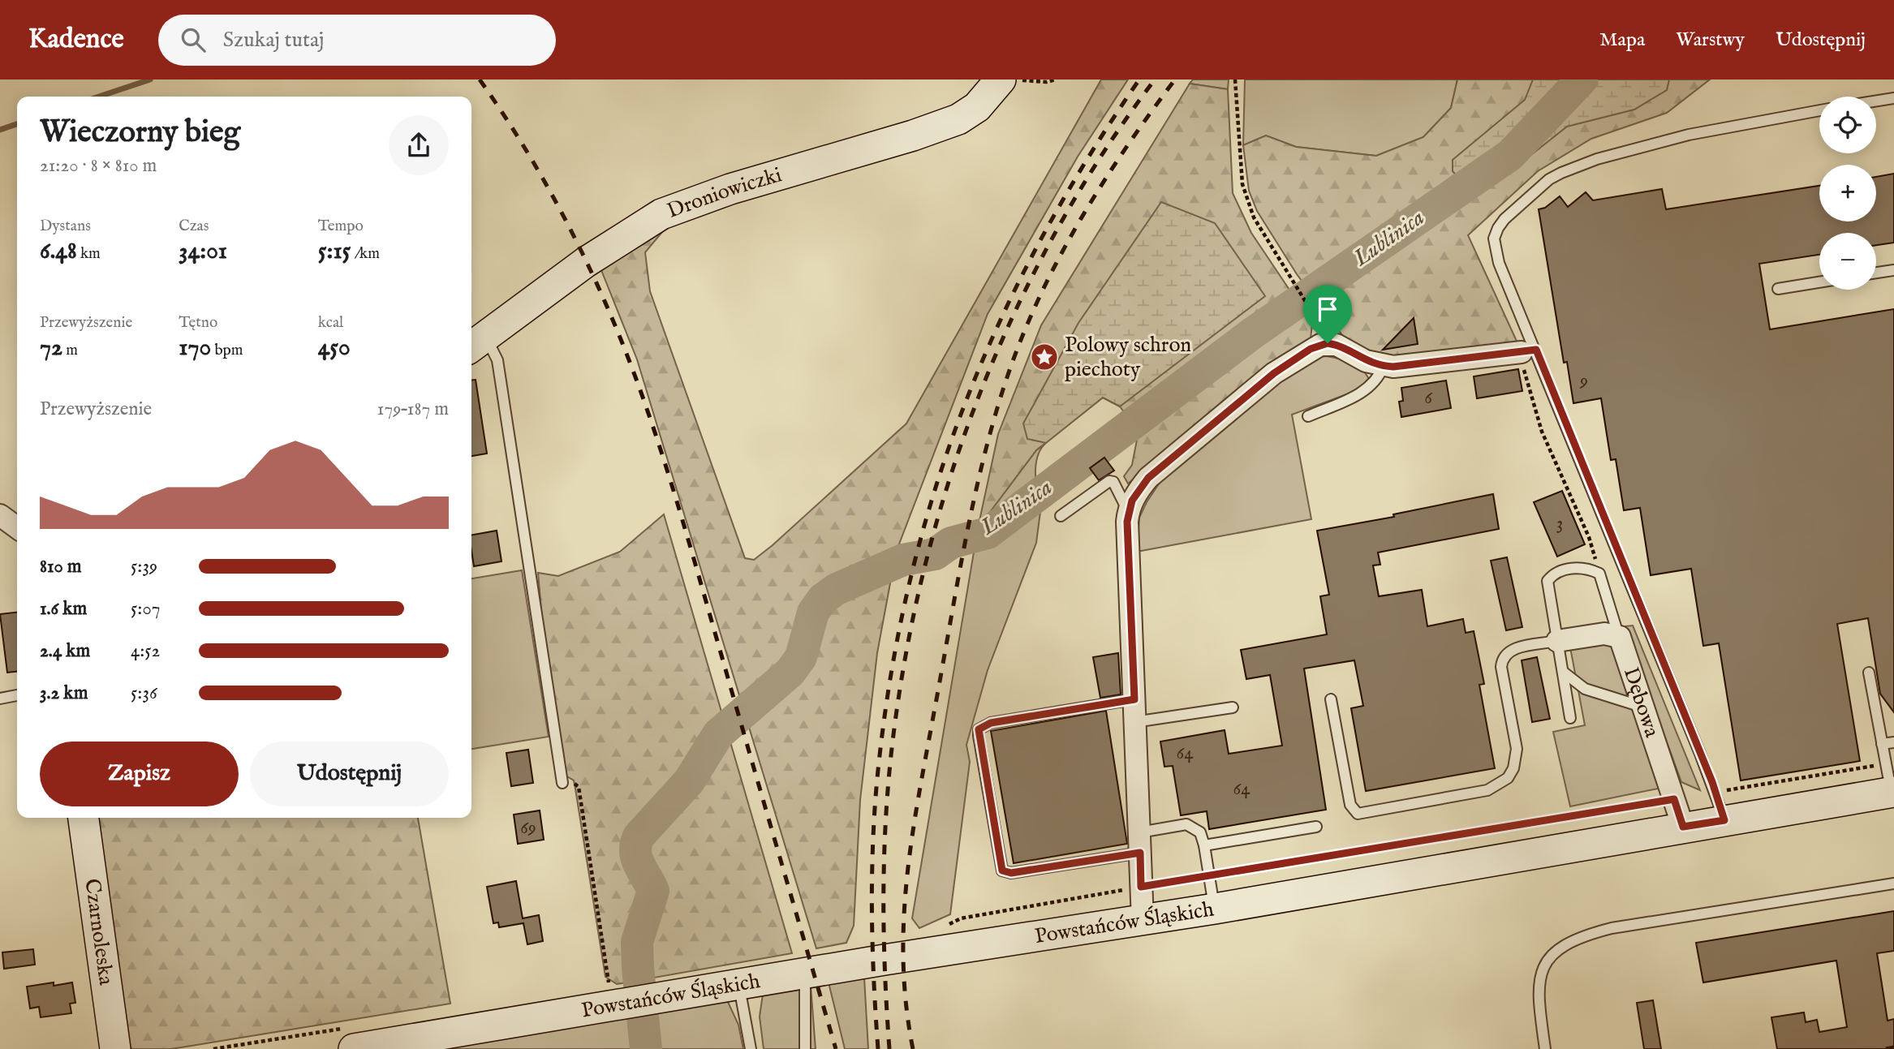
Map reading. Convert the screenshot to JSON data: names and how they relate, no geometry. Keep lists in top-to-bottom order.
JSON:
{
  "streets": {
    "main road": ["Droniowiczki", "Powstańców Śląskich", "Czarnoleska"],
    "street": ["Dębowa"]
  },
  "crossings": [
    ["Dębowa", "Powstańców Śląskich"]
  ],
  "water": ["Lublinica"],
  "places": {
    "place": ["Polowy schron piechoty"]
  },
  "house_numbers": [
    "9",
    "6",
    "3",
    "64",
    "64",
    "69"
  ],
  "page": {
    "header": "Kadence",
    "search": "Szukaj tutaj",
    "nav": ["Mapa", "Warstwy", "Udostępnij"],
    "map_buttons": ["+", "−"],
    "heading": ["Wieczorny bieg", "21:20 · 8 × 810 m"],
    "stats": [
      ["Dystans", "6.48 km"],
      ["Czas", "34:01"],
      ["Tempo", "5:15 /km"],
      ["Przewyższenie", "72 m"],
      ["Tętno", "170 bpm"],
      ["kcal", "450"]
    ],
    "chart": ["Przewyższenie", "179–187 m"],
    "list": [
      {
        "name": "810 m",
        "note": "5:39"
      },
      {
        "name": "1.6 km",
        "note": "5:07"
      },
      {
        "name": "2.4 km",
        "note": "4:52"
      },
      {
        "name": "3.2 km",
        "note": "5:36"
      }
    ],
    "buttons": ["Zapisz", "Udostępnij"]
  }
}
